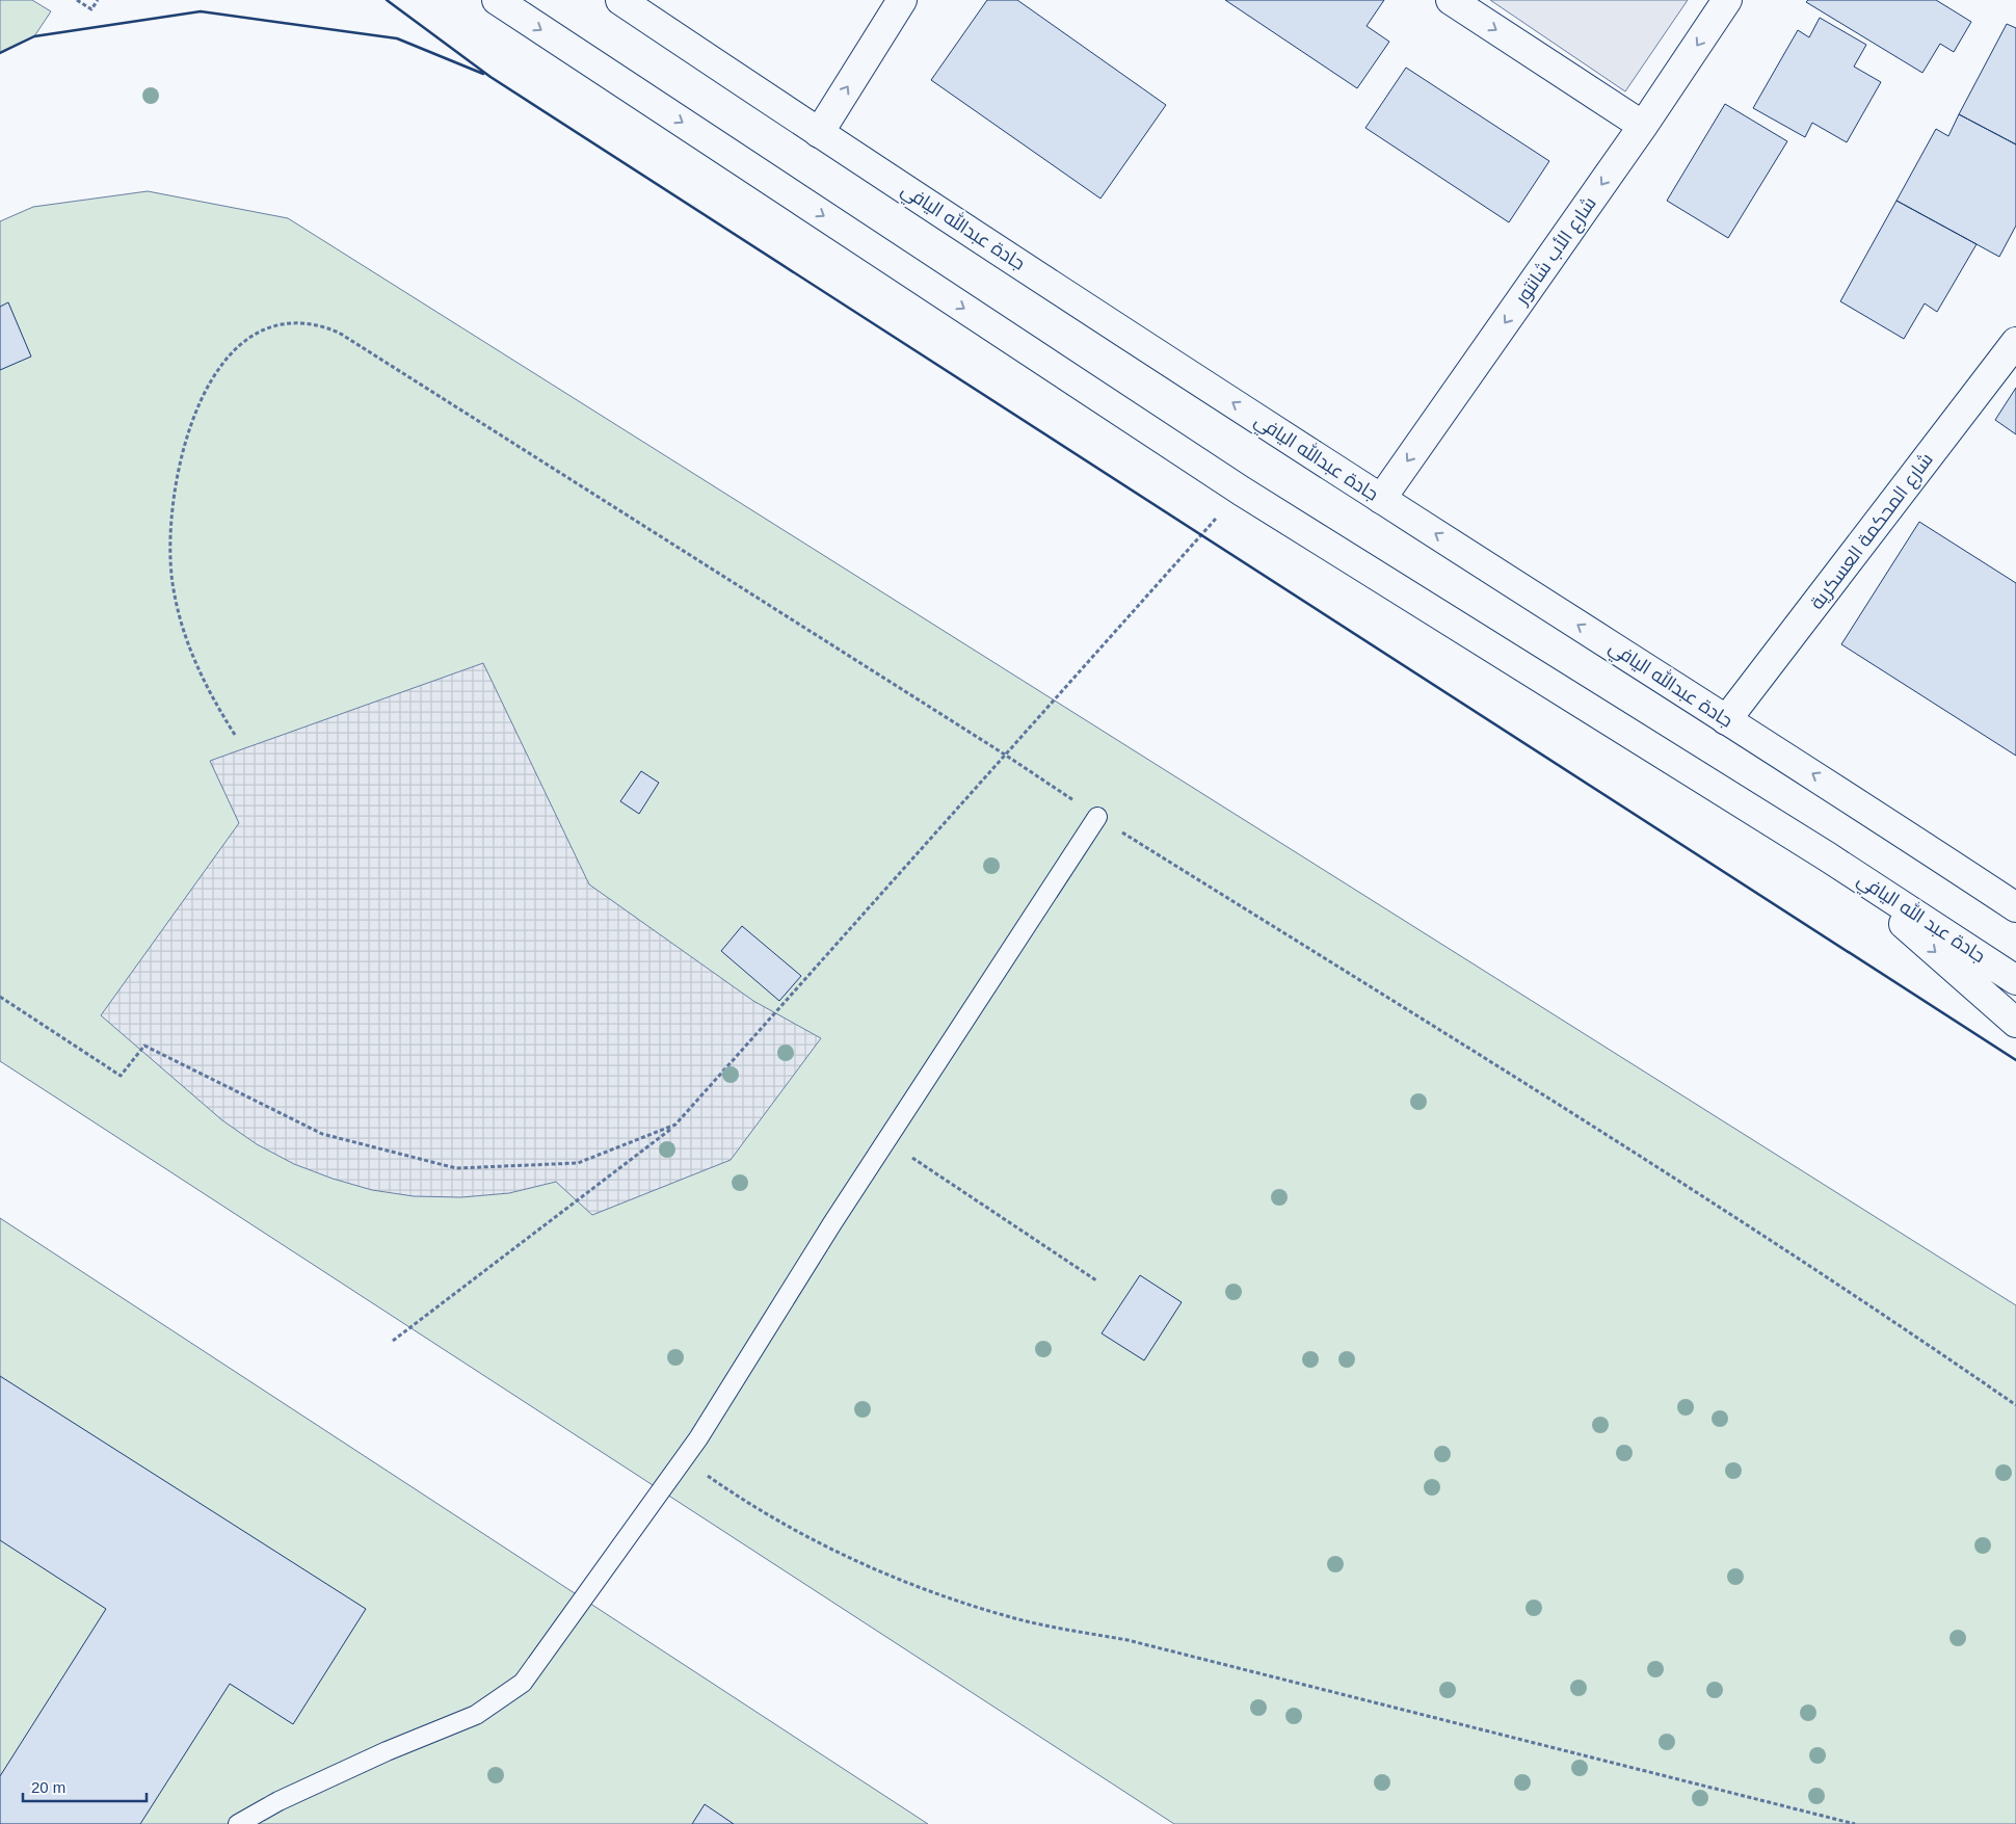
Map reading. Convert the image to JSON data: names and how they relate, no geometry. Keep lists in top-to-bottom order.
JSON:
{
  "streets": {
    "main road": [
      "جادة عبدالله اليافي",
      "شارع الأب شانتور",
      "شارع المحكمة العسكرية",
      "جادة عبد الله اليافي"
    ]
  },
  "crossings": [
    ["جادة عبدالله اليافي", "شارع الأب شانتور"],
    ["جادة عبدالله اليافي", "شارع المحكمة العسكرية"]
  ],
  "one_way": ["شارع الأب شانتور"],
  "scale_bar": "20 m"
}
